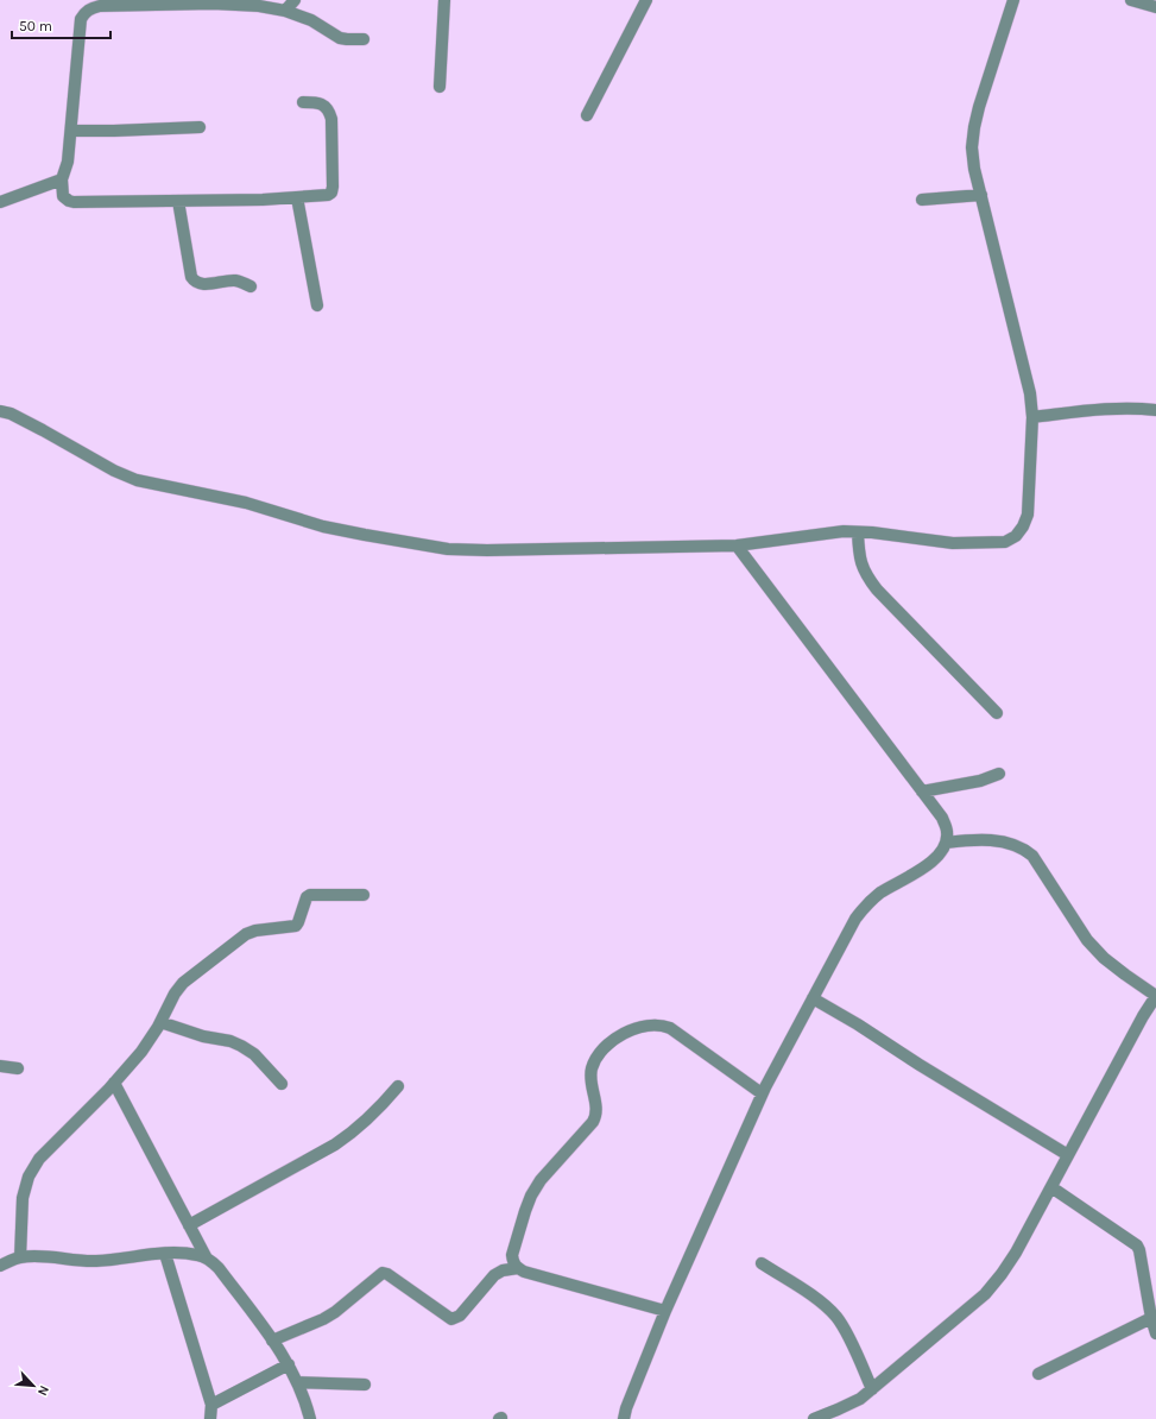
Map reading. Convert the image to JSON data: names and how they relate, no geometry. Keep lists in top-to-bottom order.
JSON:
{
  "scale_bar": "50 m",
  "north": "bottom right"
}
